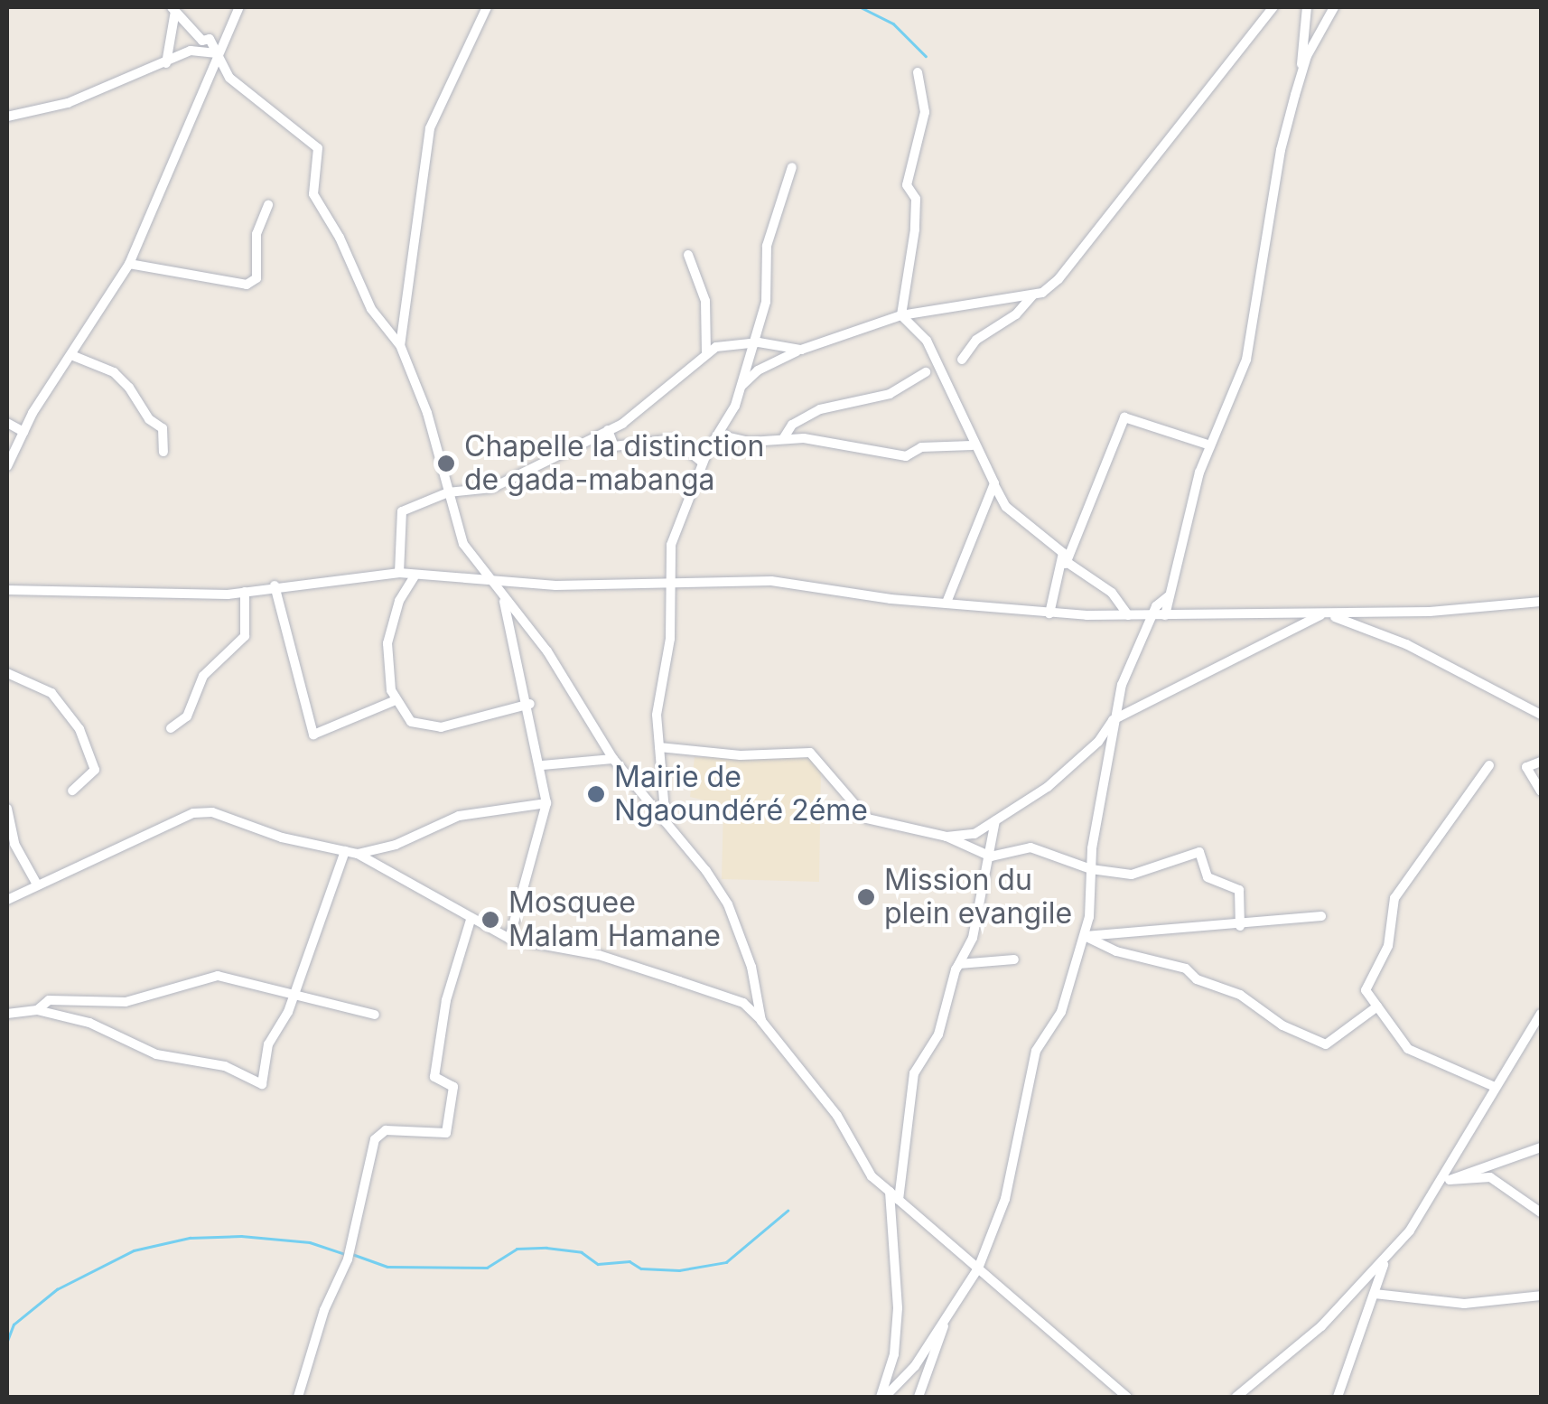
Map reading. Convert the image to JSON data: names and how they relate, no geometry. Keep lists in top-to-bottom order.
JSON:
{
  "places": [
    "Chapelle la distinction de gada-mabanga",
    "Mairie de Ngaoundéré 2éme",
    "Mission du plein evangile",
    "Mosquee Malam Hamane"
  ]
}
